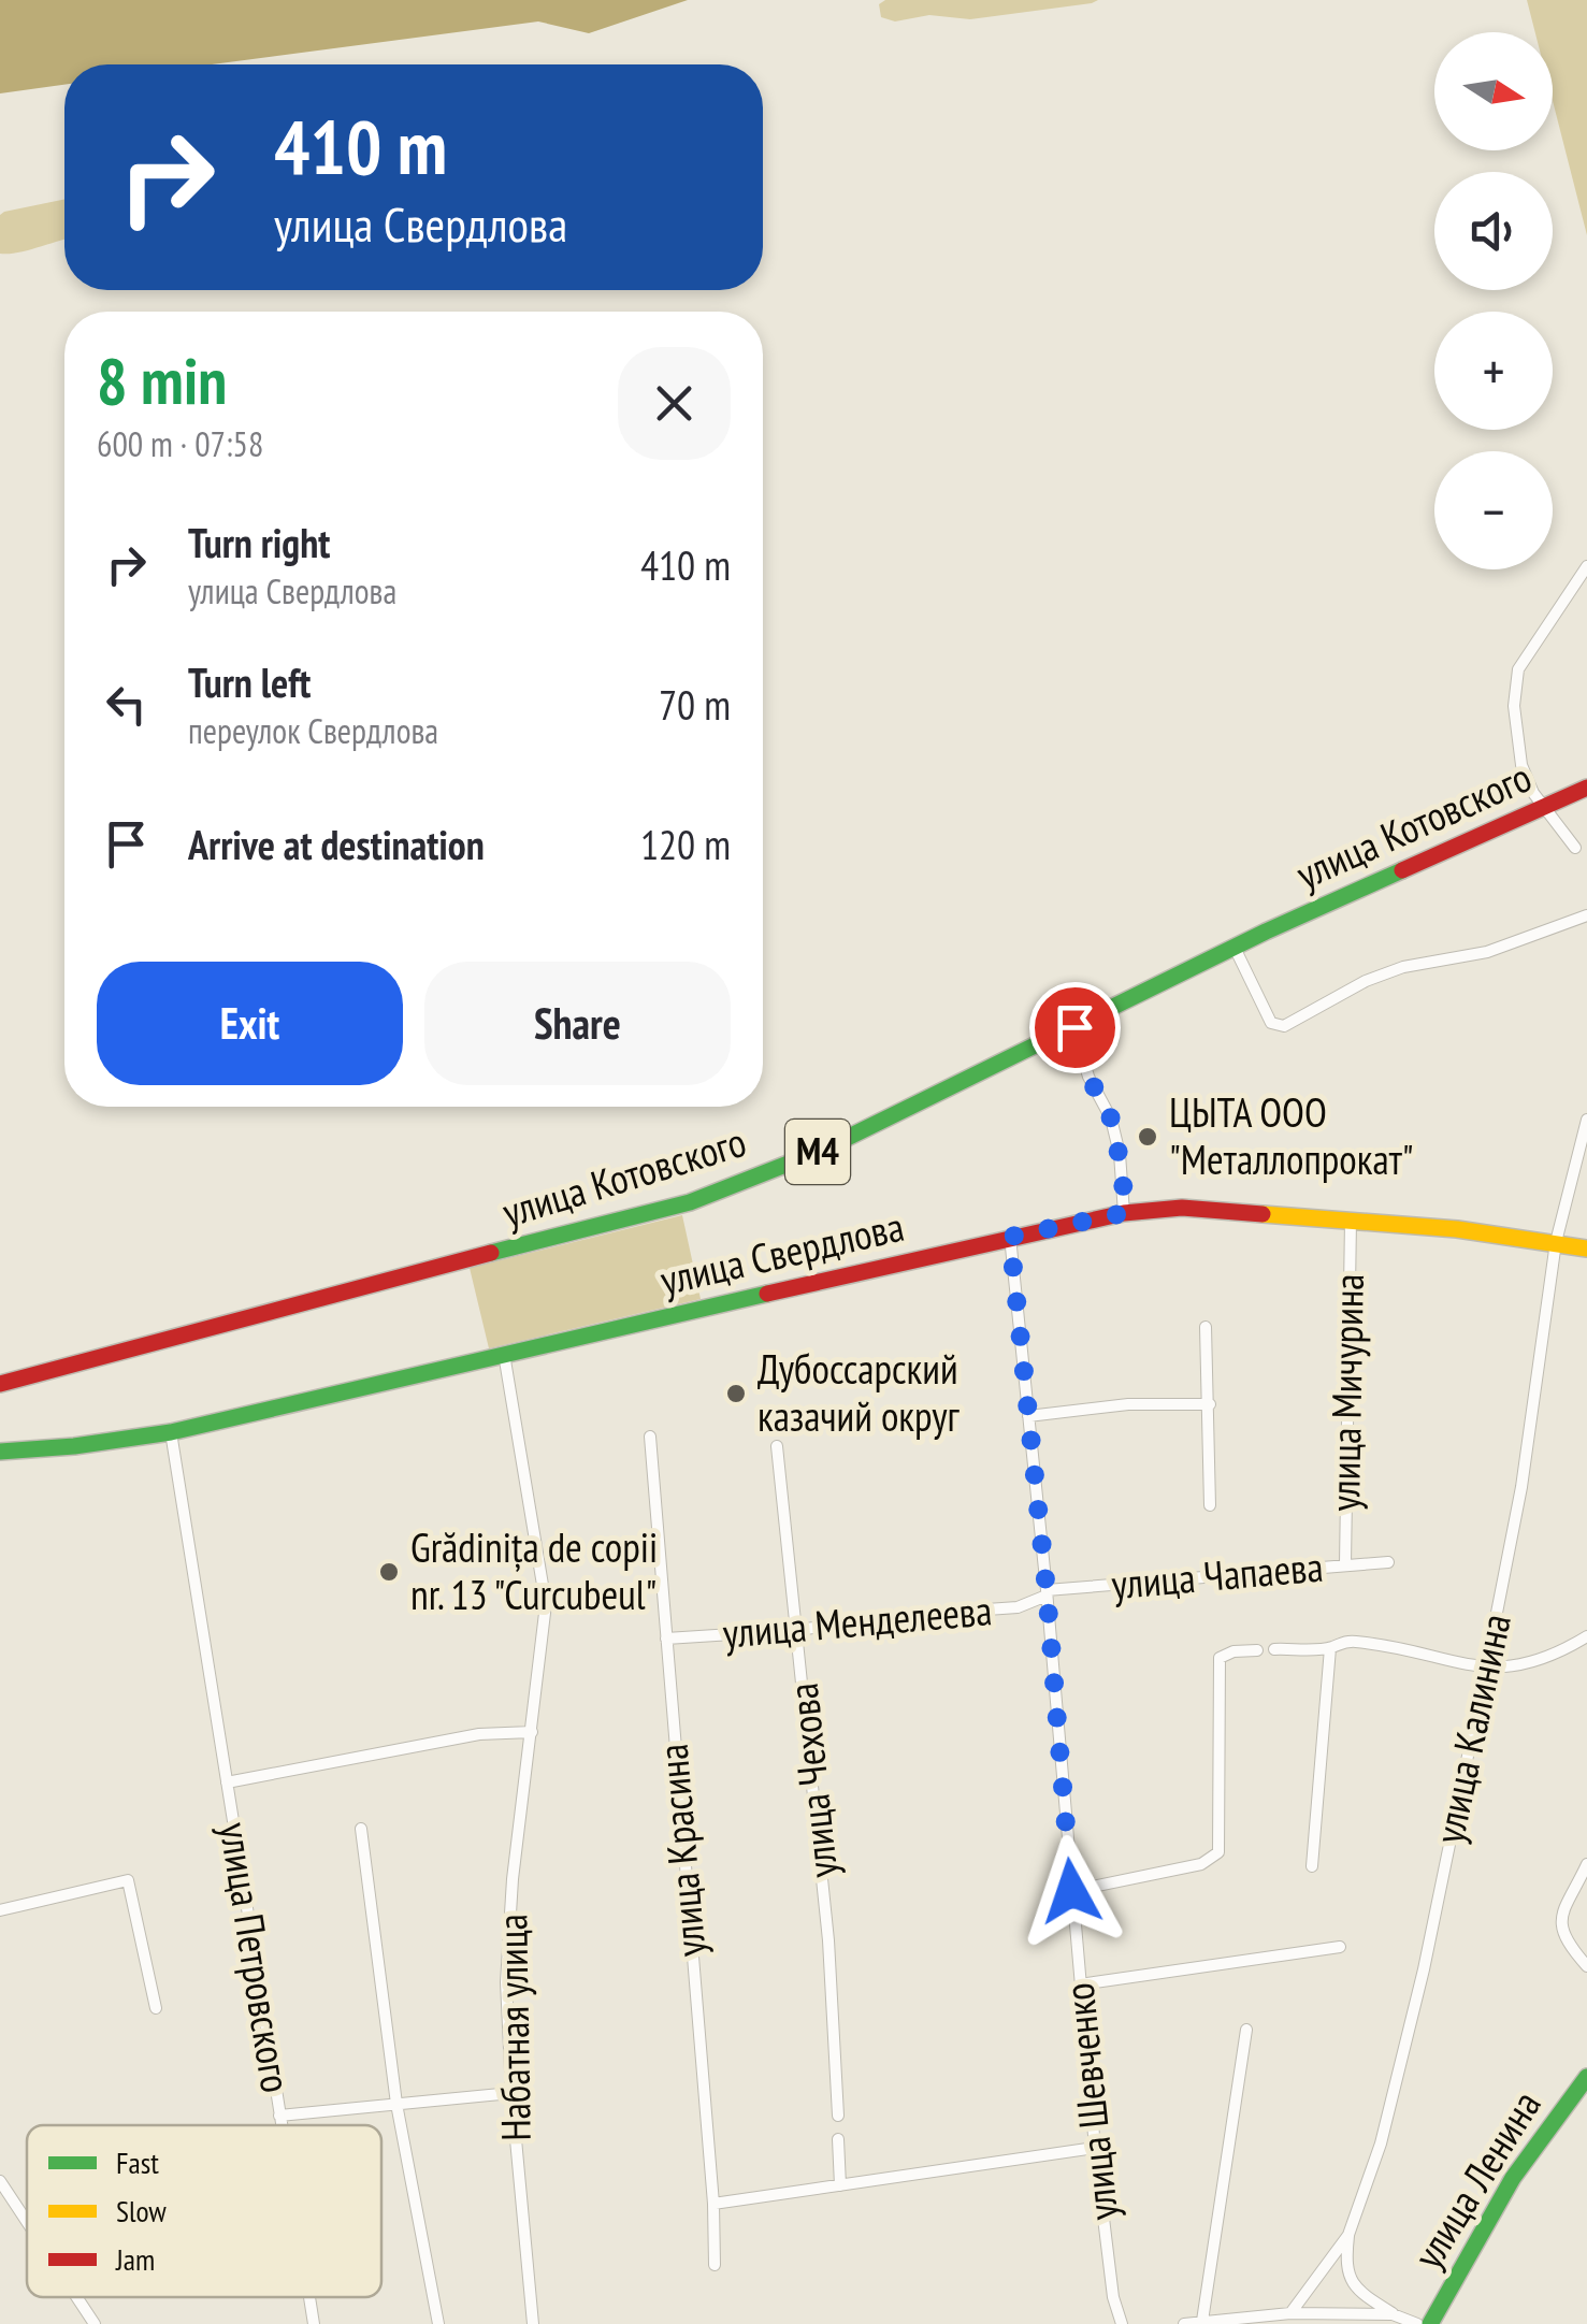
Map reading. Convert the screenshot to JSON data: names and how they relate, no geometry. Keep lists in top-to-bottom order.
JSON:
{
  "streets": {
    "main road": [
      "улица Котовского",
      "M4",
      "улица Свердлова",
      "улица Ленина"
    ],
    "street": [
      "улица Мичурина",
      "улица Чапаева",
      "улица Менделеева",
      "улица Калинина",
      "улица Чехова",
      "улица Красина",
      "улица Петровского",
      "Набатная улица",
      "улица Шевченко"
    ]
  },
  "crossings": [
    ["улица Свердлова", "улица Мичурина"],
    ["улица Свердлова", "улица Калинина"],
    ["улица Свердлова", "улица Петровского"],
    ["улица Свердлова", "Набатная улица"],
    ["улица Свердлова", "улица Шевченко"],
    ["улица Мичурина", "улица Чапаева"],
    ["улица Чапаева", "улица Менделеева"],
    ["улица Чапаева", "улица Шевченко"],
    ["улица Менделеева", "улица Чехова"],
    ["улица Менделеева", "улица Красина"],
    ["улица Менделеева", "улица Шевченко"],
    ["улица Петровского", "Набатная улица"]
  ],
  "places": ["ЦЫТА ООО \"Металлопрокат\"", "Дубоссарский казачий округ", "Grădinița de copii nr. 13 \"Curcubeul\""],
  "legend": ["Fast", "Slow", "Jam"],
  "north": "right",
  "page": {
    "map_buttons": ["+", "−"],
    "turn": ["410 m", "улица Свердлова"],
    "heading": ["8 min", "600 m · 07:58"],
    "list": [
      {
        "name": "Turn right",
        "note": "улица Свердлова",
        "value": "410 m"
      },
      {
        "name": "Turn left",
        "note": "переулок Свердлова",
        "value": "70 m"
      },
      {
        "name": "Arrive at destination",
        "value": "120 m"
      }
    ],
    "buttons": ["Exit", "Share"]
  }
}
